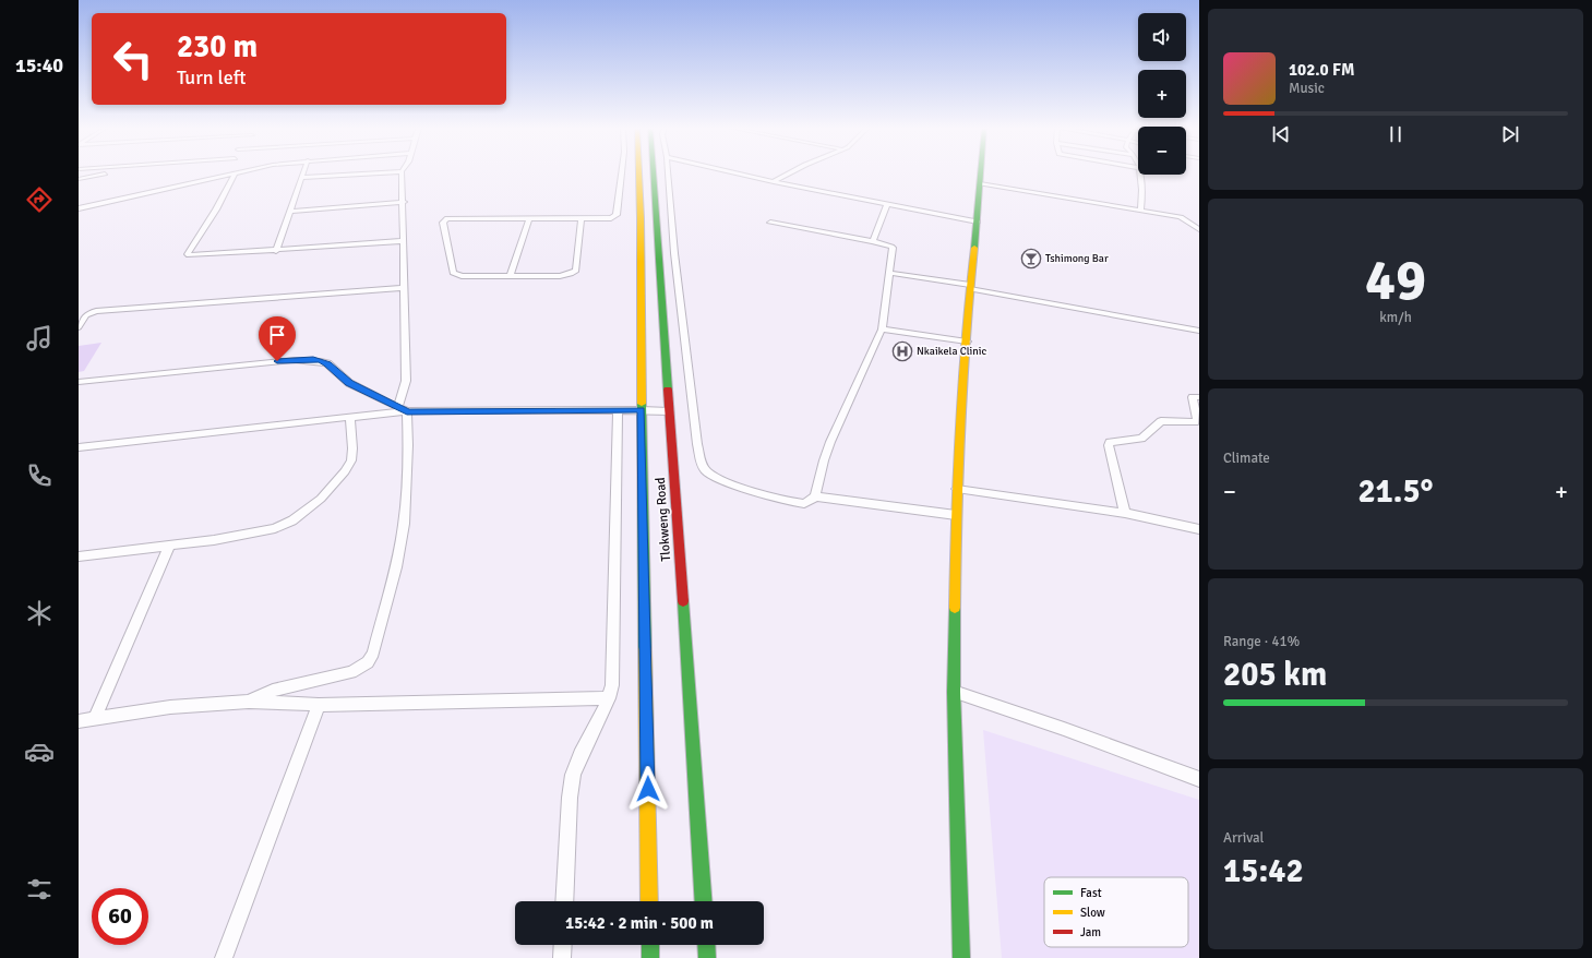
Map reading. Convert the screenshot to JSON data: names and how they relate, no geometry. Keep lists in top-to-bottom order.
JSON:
{
  "streets": {
    "main road": ["Tlokweng Road"]
  },
  "places": {
    "bar": ["Tshimong Bar"],
    "hospital": ["Nkaikela Clinic"]
  },
  "legend": ["Fast", "Slow", "Jam"],
  "page": {
    "tabs": "15:40",
    "map_buttons": ["+", "−"],
    "turn": ["230 m", "Turn left"],
    "song": ["102.0 FM", "Music"],
    "tile": [
      ["49", "km/h"],
      "Climate",
      ["Range · 41%", "205 km"],
      ["Arrival", "15:42"]
    ],
    "heat": ["−", "21.5°", "+"],
    "limit": "60",
    "trip": "15:42 · 2 min · 500 m"
  }
}
